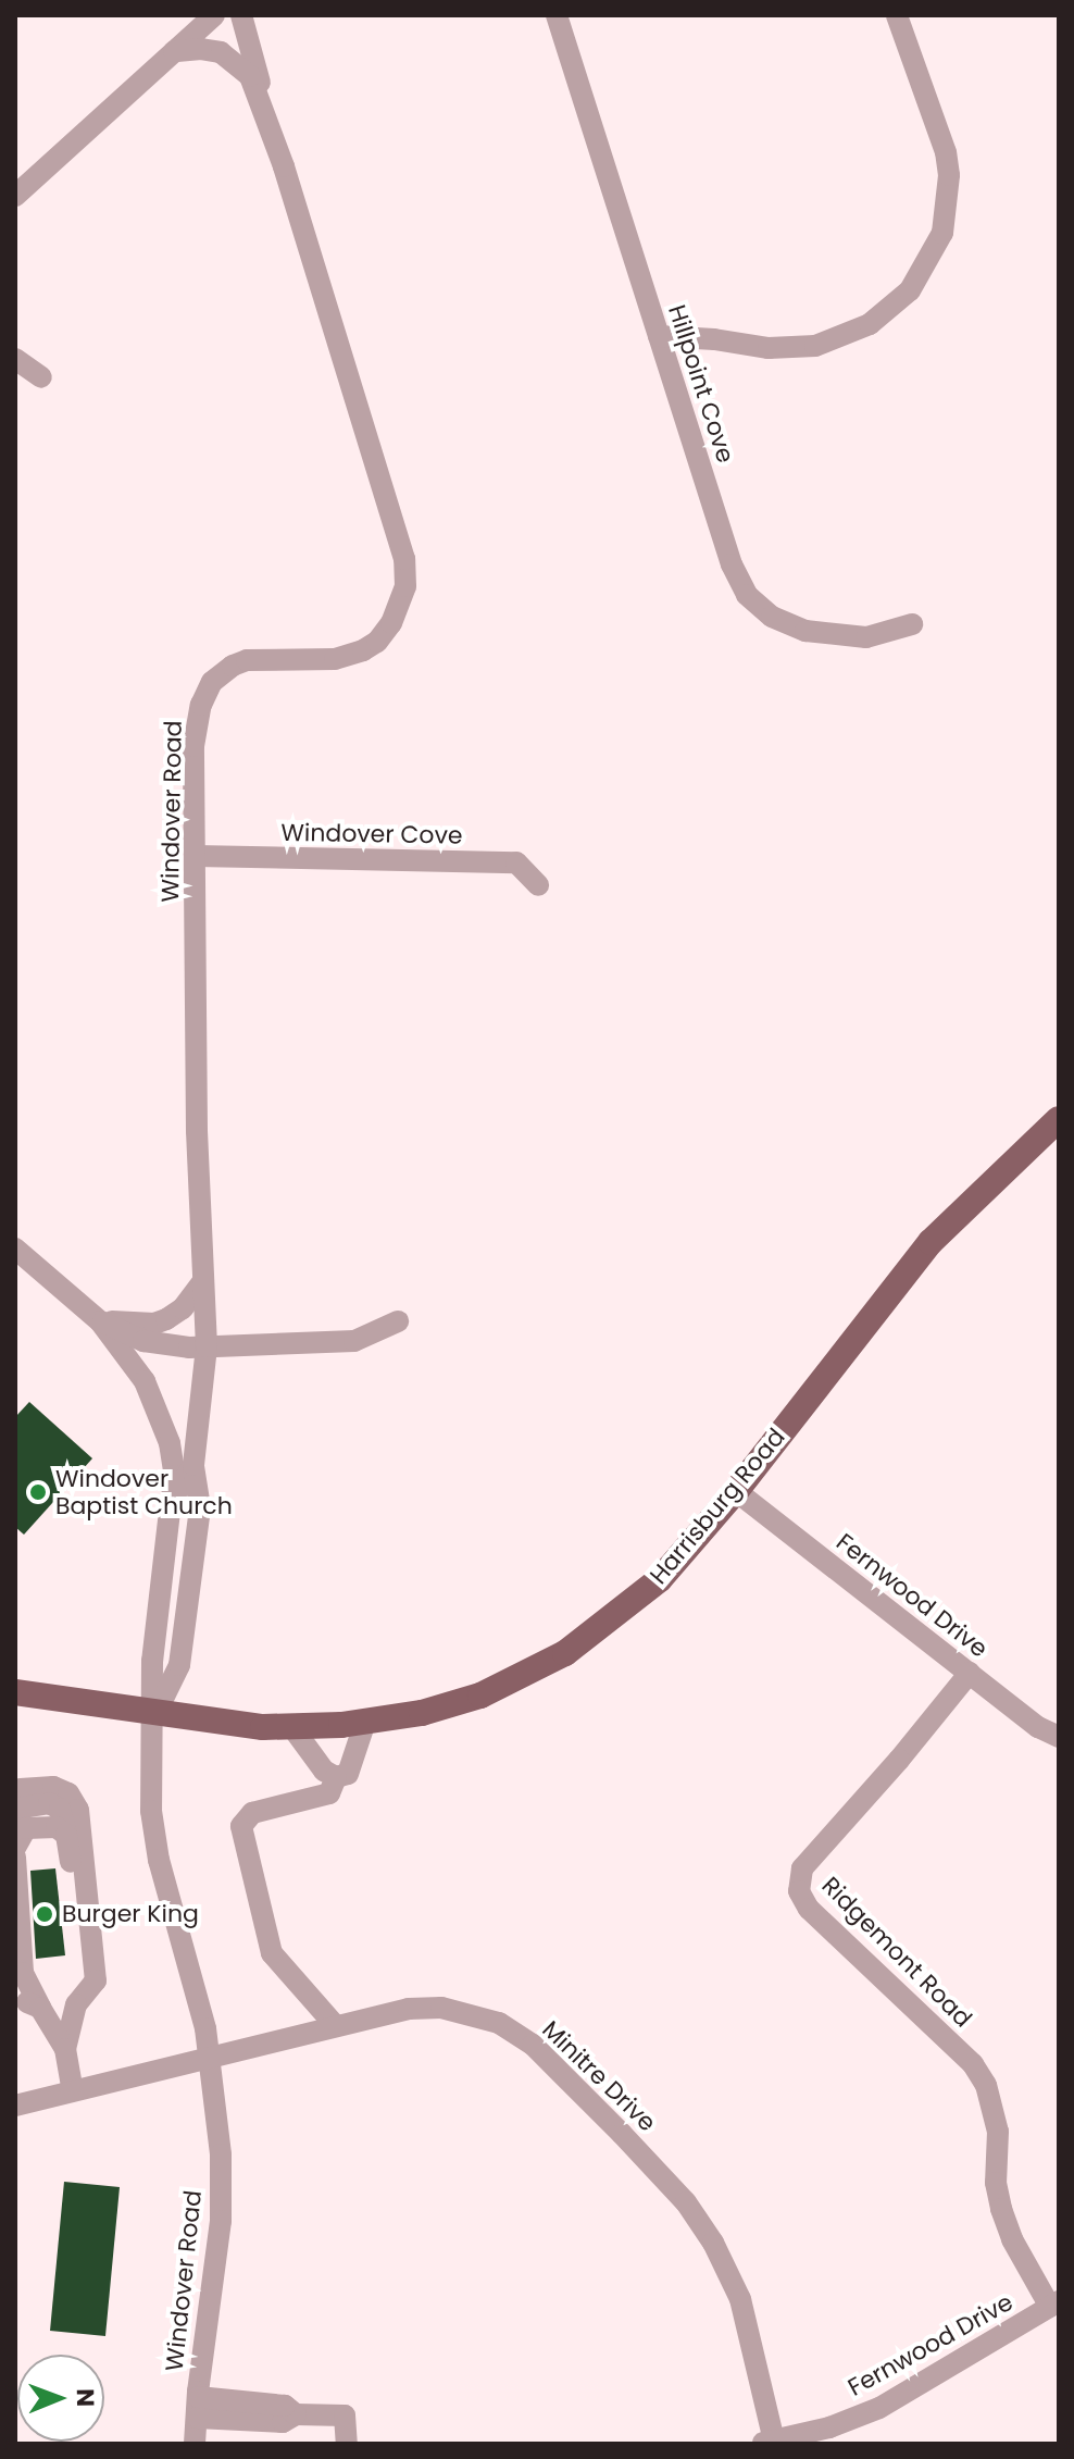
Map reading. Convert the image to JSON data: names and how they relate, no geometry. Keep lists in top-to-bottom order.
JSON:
{
  "streets": {
    "main road": ["Harrisburg Road"],
    "street": [
      "Hillpoint Cove",
      "Windover Road",
      "Windover Cove",
      "Fernwood Drive",
      "Ridgemont Road",
      "Minitre Drive"
    ]
  },
  "crossings": [
    ["Windover Road", "Windover Cove"],
    ["Windover Road", "Harrisburg Road"],
    ["Windover Road", "Minitre Drive"],
    ["Harrisburg Road", "Fernwood Drive"],
    ["Fernwood Drive", "Ridgemont Road"],
    ["Fernwood Drive", "Minitre Drive"]
  ],
  "places": ["Windover Baptist Church", "Burger King"],
  "north": "right"
}
